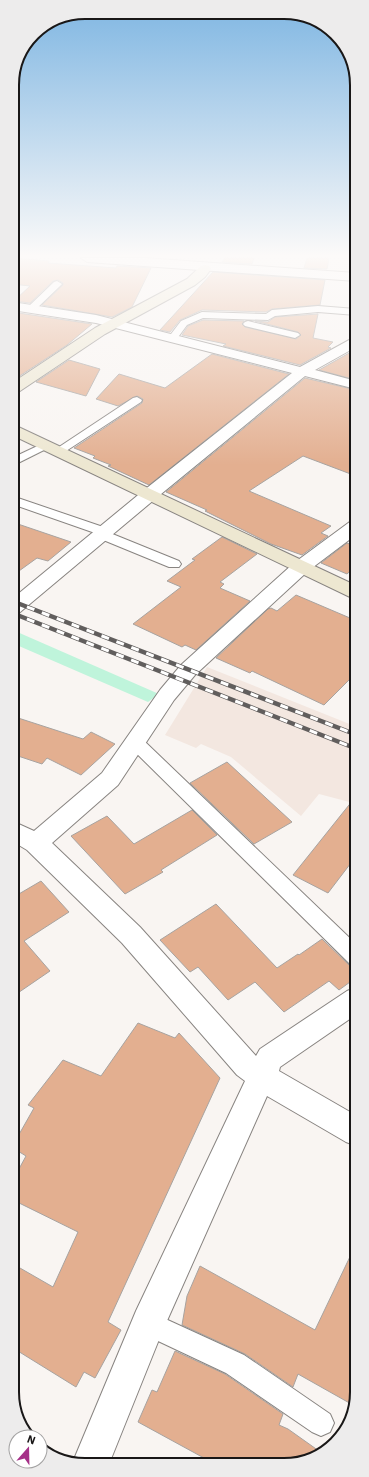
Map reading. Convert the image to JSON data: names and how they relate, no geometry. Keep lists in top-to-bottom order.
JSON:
{
  "north": "top"
}
